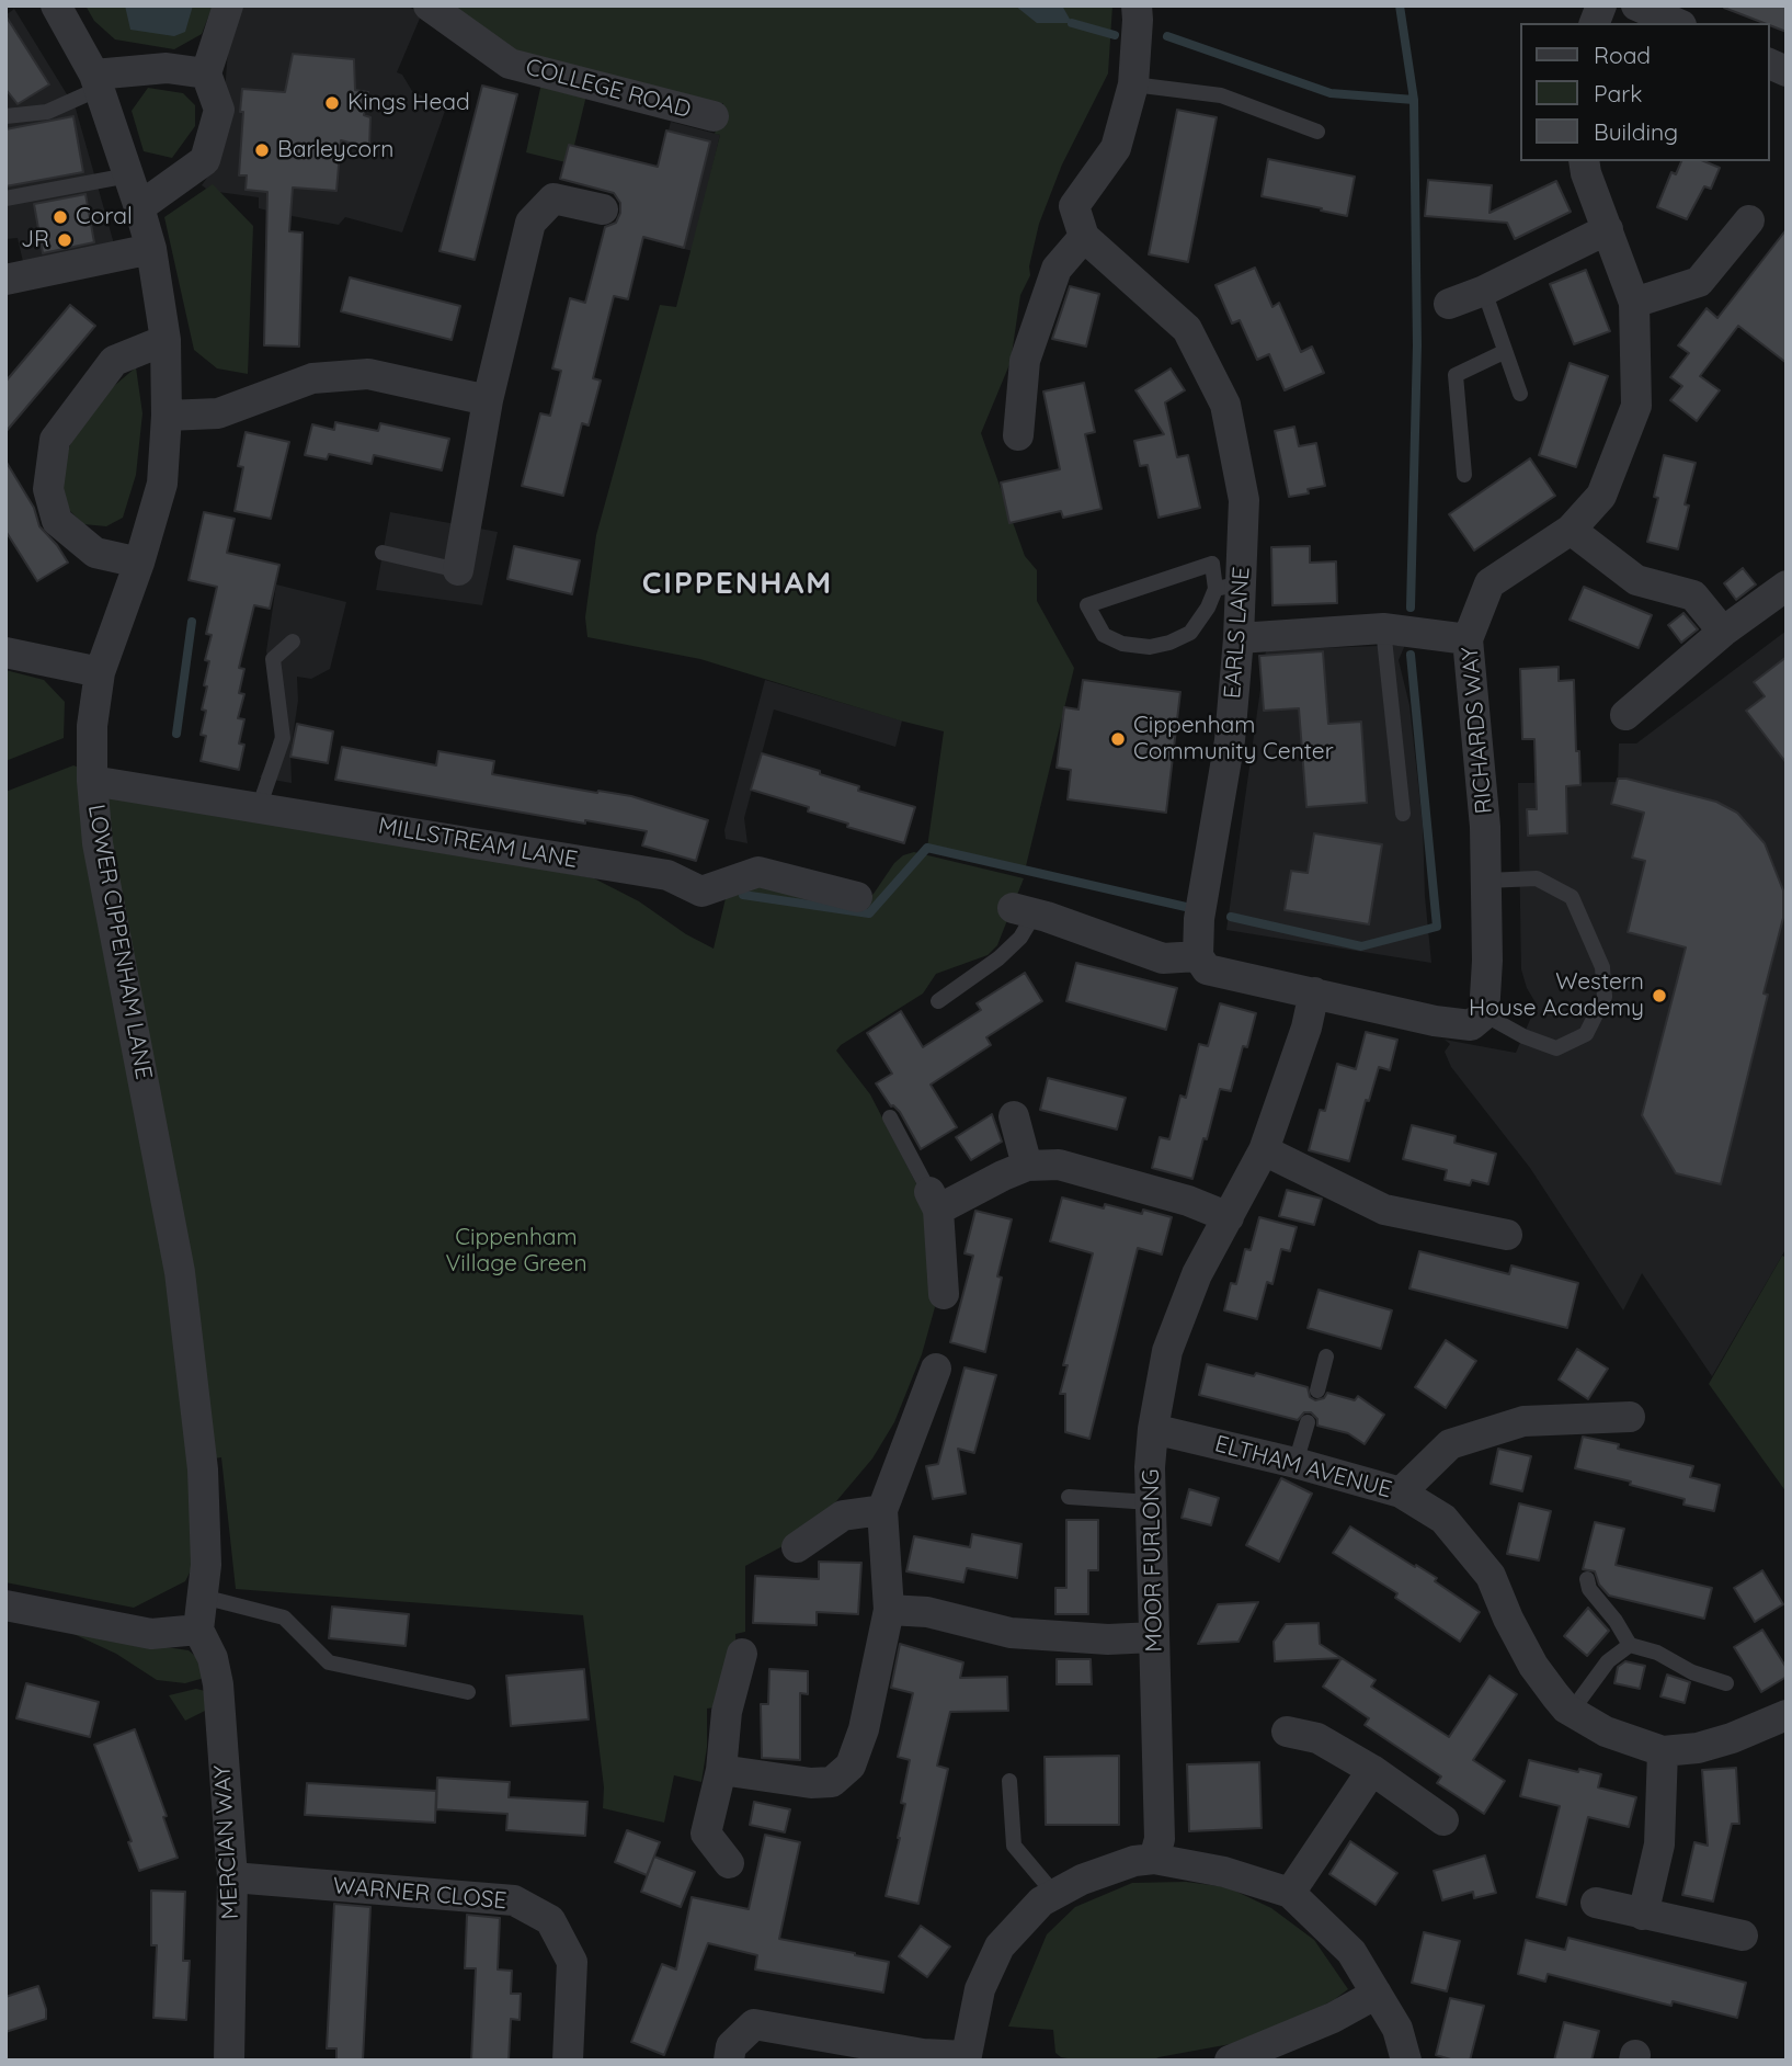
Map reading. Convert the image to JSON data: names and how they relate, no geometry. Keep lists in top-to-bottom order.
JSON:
{
  "streets": {
    "street": [
      "COLLEGE ROAD",
      "EARLS LANE",
      "RICHARDS WAY",
      "MILLSTREAM LANE",
      "LOWER CIPPENHAM LANE",
      "ELTHAM AVENUE",
      "MOOR FURLONG",
      "MERCIAN WAY",
      "WARNER CLOSE"
    ]
  },
  "crossings": [
    ["MILLSTREAM LANE", "LOWER CIPPENHAM LANE"],
    ["LOWER CIPPENHAM LANE", "MERCIAN WAY"],
    ["ELTHAM AVENUE", "MOOR FURLONG"],
    ["MERCIAN WAY", "WARNER CLOSE"]
  ],
  "districts": ["CIPPENHAM"],
  "parks": ["Cippenham Village Green"],
  "places": [
    "Kings Head",
    "Barleycorn",
    "Coral",
    "JR",
    "Cippenham Community Center",
    "Western House Academy"
  ],
  "legend": ["Road", "Park", "Building"]
}
